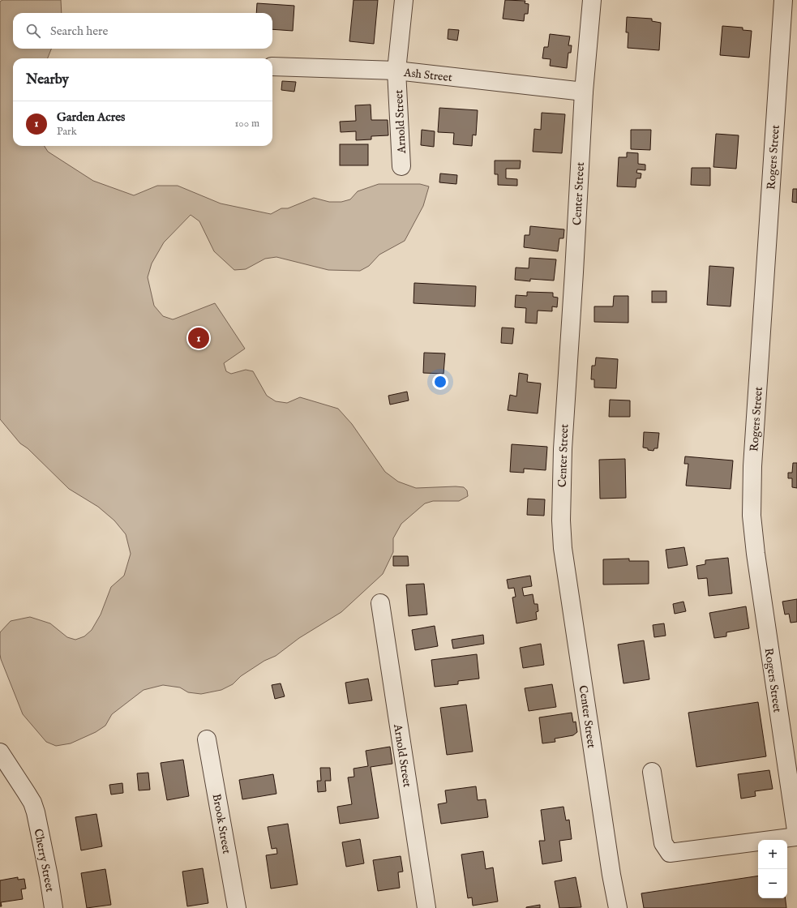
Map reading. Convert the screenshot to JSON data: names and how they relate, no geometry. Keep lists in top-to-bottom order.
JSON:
{
  "streets": {
    "street": [
      "Ash Street",
      "Arnold Street",
      "Rogers Street",
      "Center Street",
      "Brook Street",
      "Cherry Street"
    ]
  },
  "crossings": [
    ["Ash Street", "Arnold Street"],
    ["Ash Street", "Center Street"]
  ],
  "page": {
    "search": "Search here",
    "heading": "Nearby",
    "list": [
      {
        "mark": "1",
        "name": "Garden Acres",
        "note": "Park",
        "value": "100 m"
      }
    ],
    "pins": "1",
    "map_buttons": ["+", "−"]
  }
}
